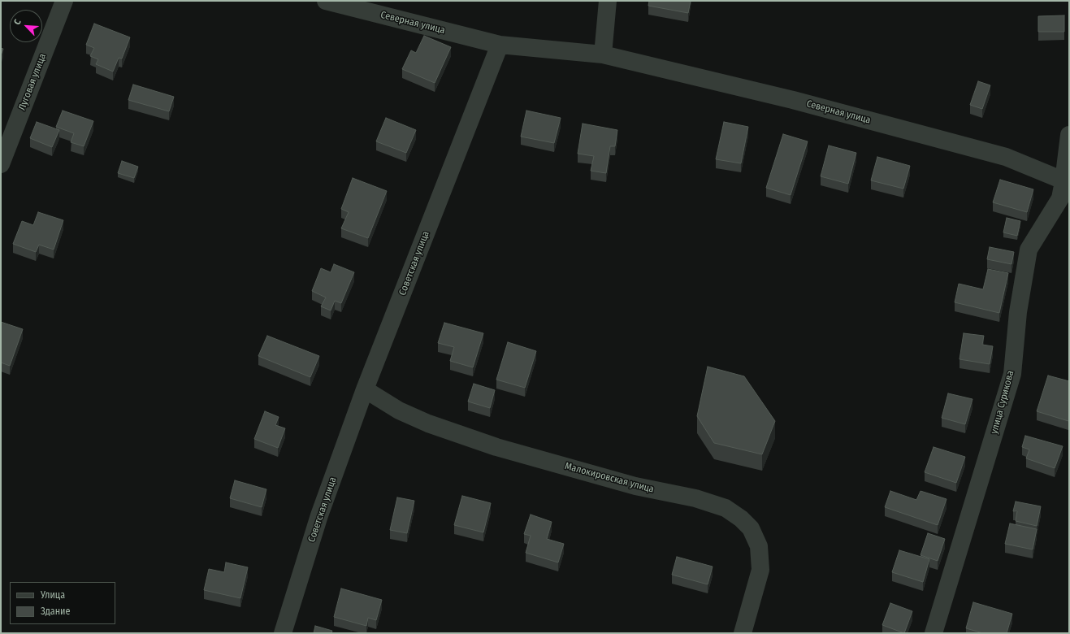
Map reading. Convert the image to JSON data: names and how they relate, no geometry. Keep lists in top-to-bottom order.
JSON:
{
  "streets": {
    "street": [
      "Северная улица",
      "Луговая улица",
      "Советская улица",
      "улица Сурикова",
      "Малокировская улица"
    ]
  },
  "crossings": [
    ["Северная улица", "Советская улица"],
    ["Северная улица", "улица Сурикова"],
    ["Советская улица", "Малокировская улица"]
  ],
  "legend": ["Улица", "Здание"],
  "north": "top left"
}
